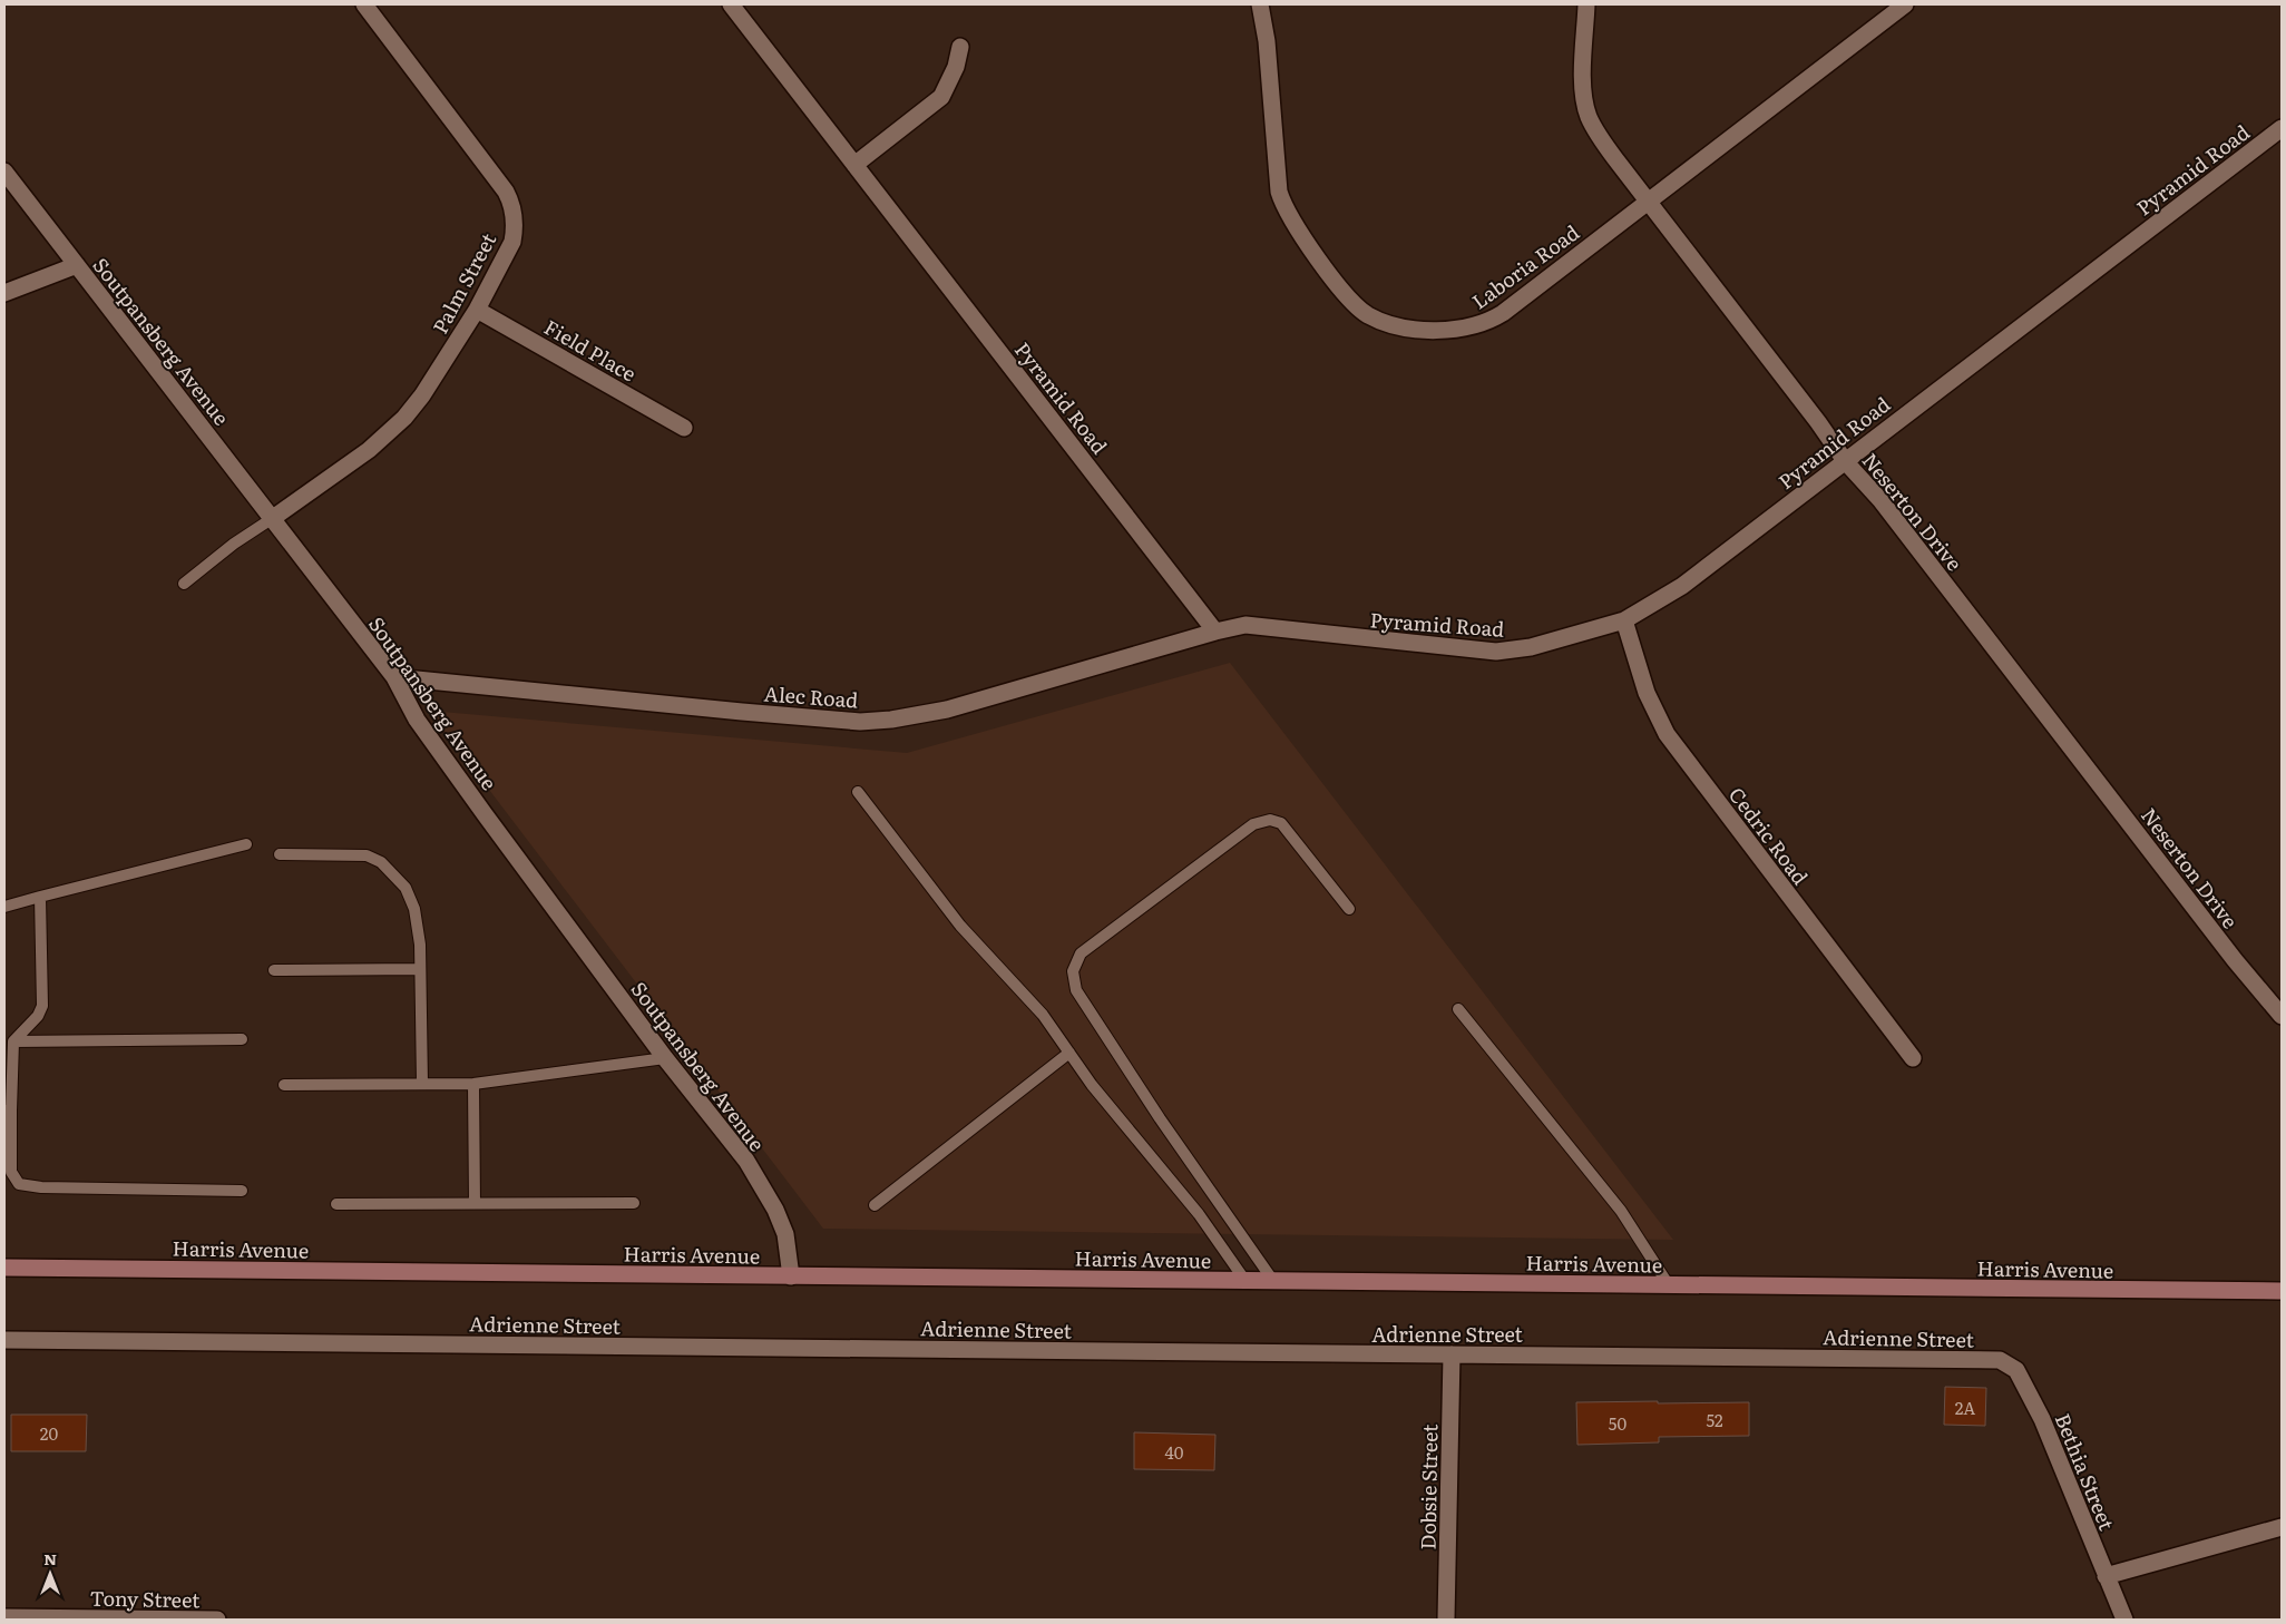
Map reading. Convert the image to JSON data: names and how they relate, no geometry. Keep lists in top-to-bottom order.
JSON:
{
  "streets": {
    "main road": ["Harris Avenue"],
    "street": [
      "Pyramid Road",
      "Laboria Road",
      "Palm Street",
      "Soutpansberg Avenue",
      "Field Place",
      "Neserton Drive",
      "Alec Road",
      "Cedric Road",
      "Adrienne Street",
      "Bethia Street",
      "Dobsie Street",
      "Tony Street"
    ]
  },
  "crossings": [
    ["Pyramid Road", "Neserton Drive"],
    ["Pyramid Road", "Alec Road"],
    ["Pyramid Road", "Cedric Road"],
    ["Laboria Road", "Neserton Drive"],
    ["Palm Street", "Soutpansberg Avenue"],
    ["Palm Street", "Field Place"],
    ["Soutpansberg Avenue", "Alec Road"],
    ["Soutpansberg Avenue", "Harris Avenue"],
    ["Adrienne Street", "Bethia Street"],
    ["Adrienne Street", "Dobsie Street"]
  ],
  "house_numbers": [
    "2A",
    "52",
    "50",
    "20",
    "40"
  ],
  "north": "top"
}
